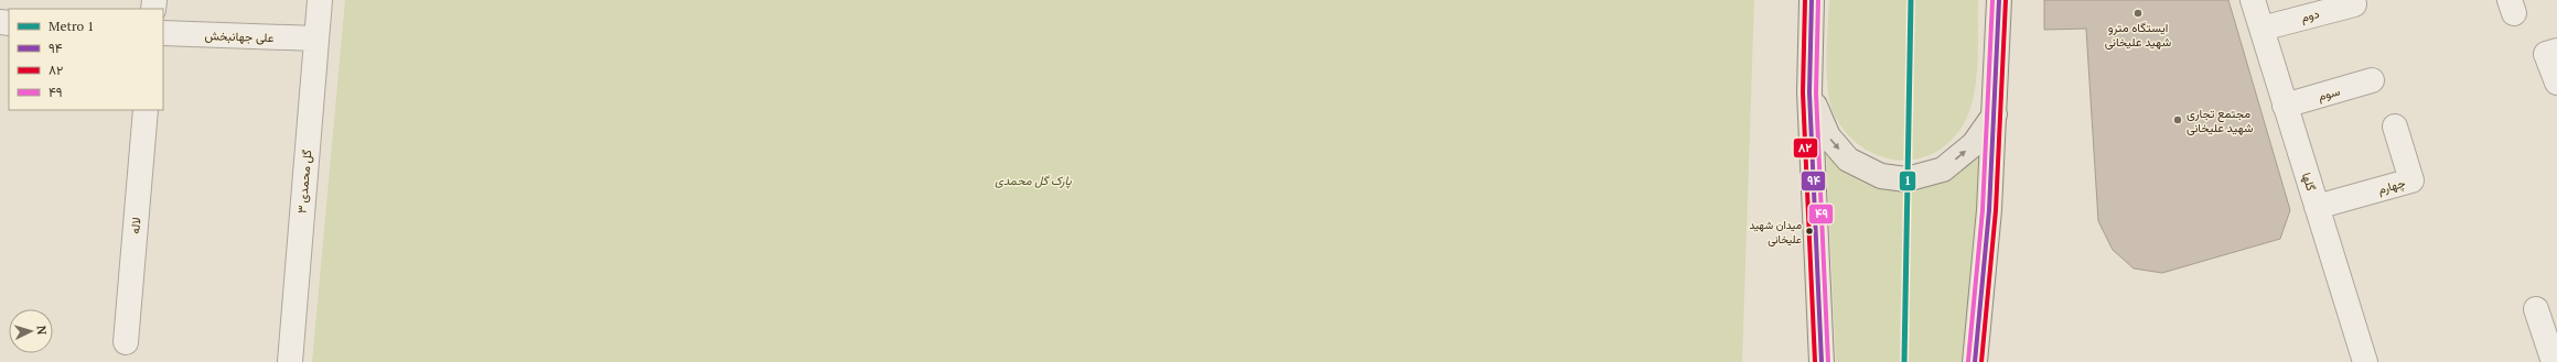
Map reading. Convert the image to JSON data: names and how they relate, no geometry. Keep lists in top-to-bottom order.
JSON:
{
  "streets": {
    "street": [
      "دوم",
      "علی جهانبخش",
      "سوم",
      "گل محمدی ۳",
      "گلها",
      "چهارم",
      "لاله"
    ]
  },
  "crossings": [
    ["دوم", "گلها"],
    ["علی جهانبخش", "گل محمدی ۳"],
    ["سوم", "گلها"],
    ["گلها", "چهارم"]
  ],
  "parks": ["پارک گل محمدی"],
  "places": ["ایستگاه مترو شهید علیخانی", "مجتمع تجاری شهید علیخانی", "میدان شهید علیخانی"],
  "lines": [
    "metro line 1",
    "transit line ۹۴",
    "transit line ۸۲",
    "transit line ۴۹"
  ],
  "legend": [
    "Metro 1",
    "۹۴",
    "۸۲",
    "۴۹"
  ],
  "north": "right"
}
